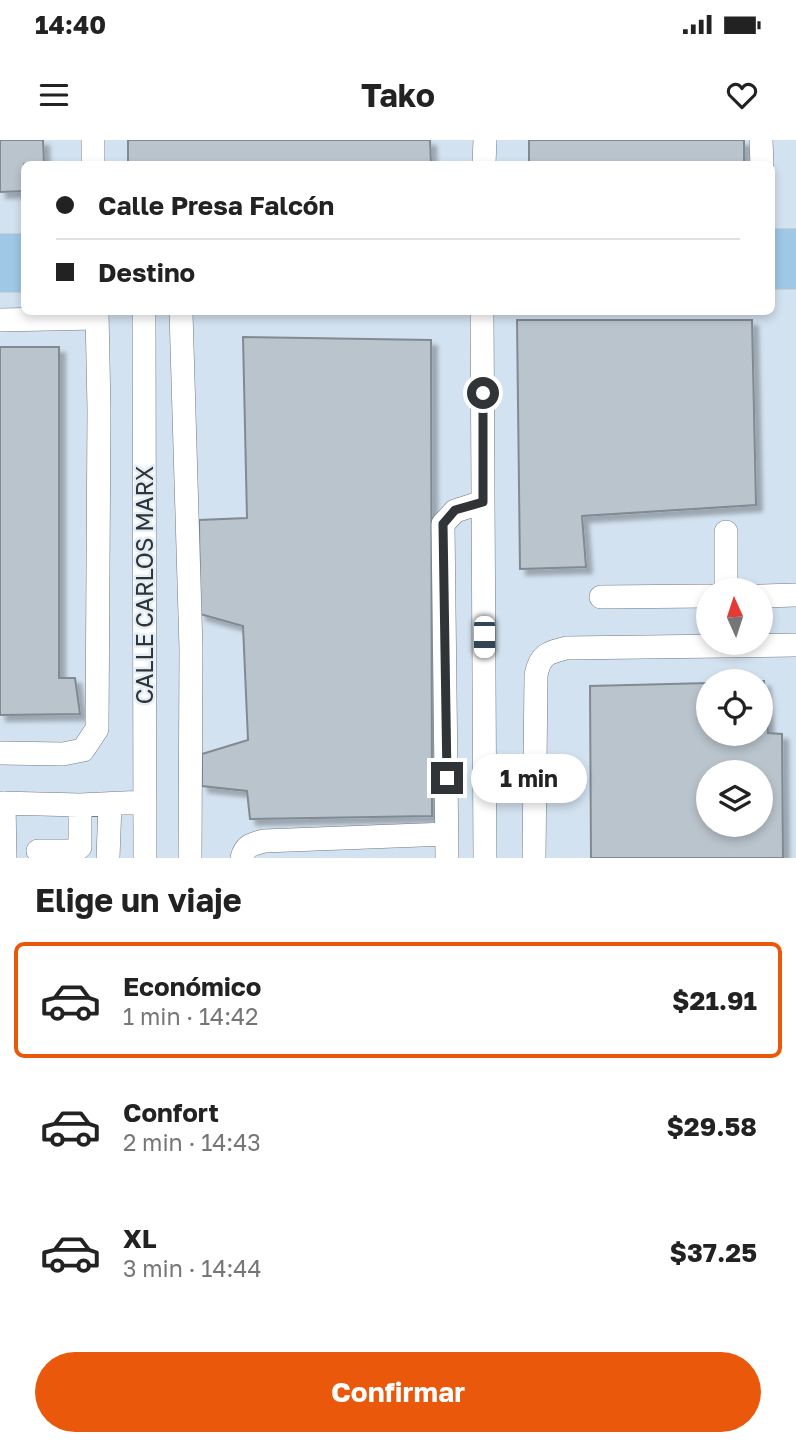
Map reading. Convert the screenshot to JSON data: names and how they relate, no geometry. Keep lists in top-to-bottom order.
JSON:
{
  "streets": {
    "lane": ["CALLE CARLOS MARX"]
  },
  "north": "top",
  "page": {
    "status": "14:40",
    "header": "Tako",
    "banner": ["Calle Presa Falcón", "Destino"],
    "bubble": "1 min",
    "heading": "Elige un viaje",
    "list": [
      {
        "name": "Económico",
        "note": "1 min · 14:42",
        "value": "$21.91"
      },
      {
        "name": "Confort",
        "note": "2 min · 14:43",
        "value": "$29.58"
      },
      {
        "name": "XL",
        "note": "3 min · 14:44",
        "value": "$37.25"
      }
    ],
    "buttons": "Confirmar"
  }
}
